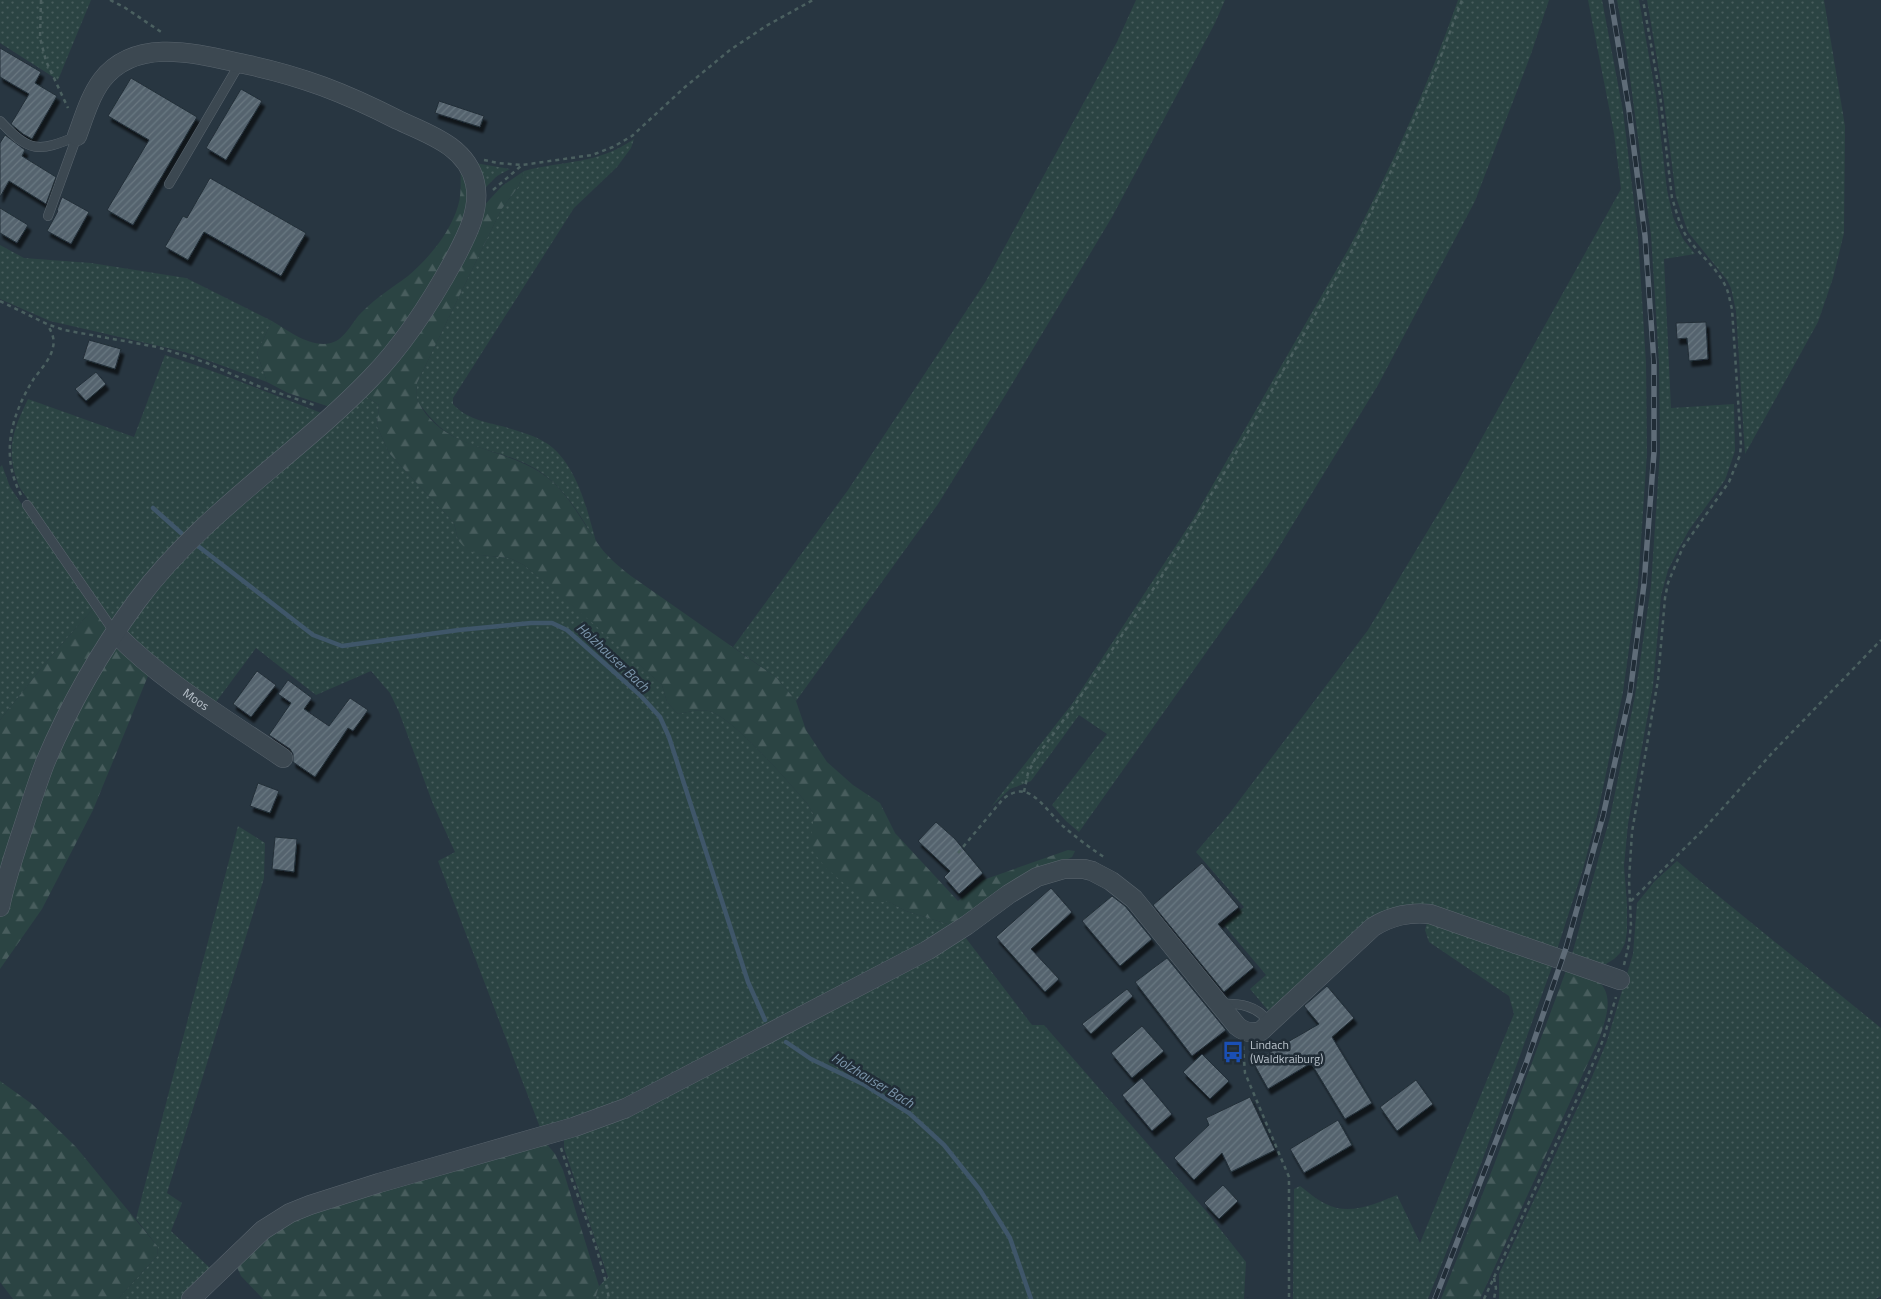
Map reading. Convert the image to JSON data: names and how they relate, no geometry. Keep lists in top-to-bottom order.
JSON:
{
  "streets": {
    "street": ["Moos"]
  },
  "water": ["Holzhauser Bach"],
  "places": {
    "bus stop": ["Lindach (Waldkraiburg)"]
  }
}
